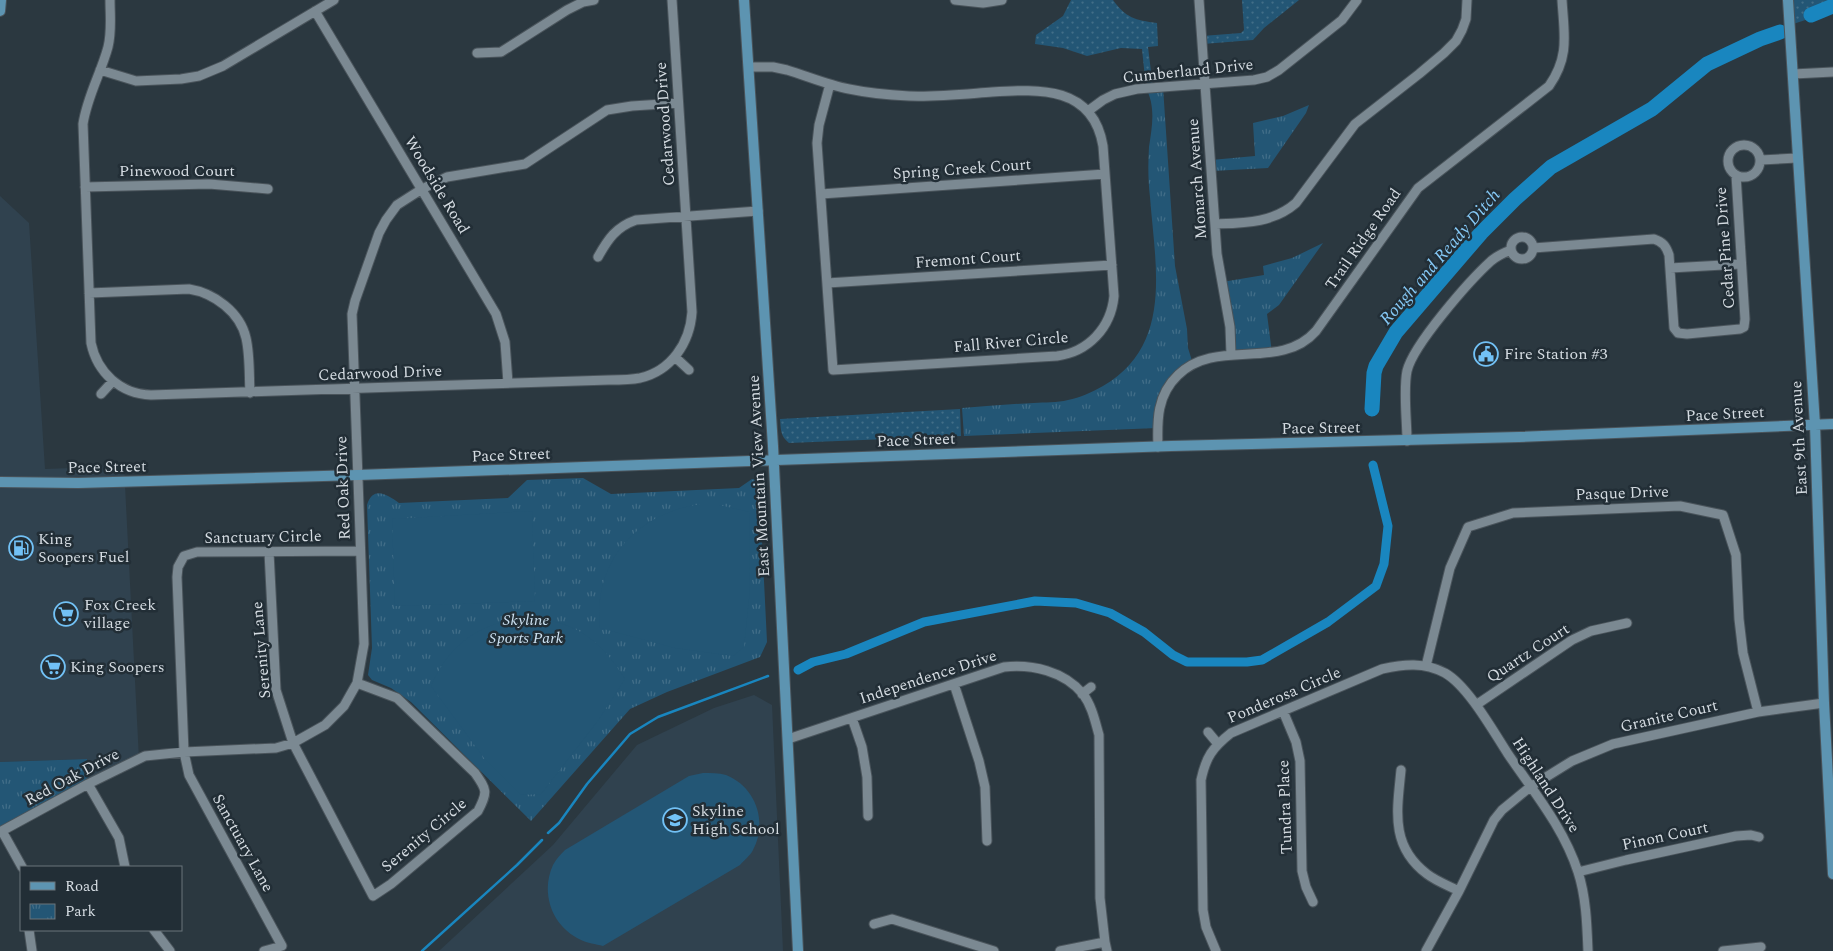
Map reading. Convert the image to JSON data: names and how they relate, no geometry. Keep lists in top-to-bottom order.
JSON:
{
  "streets": {
    "main road": ["Pace Street", "East 9th Avenue", "East Mountain View Avenue"],
    "street": [
      "Cumberland Drive",
      "Cedarwood Drive",
      "Spring Creek Court",
      "Pinewood Court",
      "Monarch Avenue",
      "Woodside Road",
      "Trail Ridge Road",
      "Cedar Pine Drive",
      "Fremont Court",
      "Fall River Circle",
      "Red Oak Drive",
      "Pasque Drive",
      "Sanctuary Circle",
      "Serenity Lane",
      "Quartz Court",
      "Independence Drive",
      "Ponderosa Circle",
      "Granite Court",
      "Highland Drive",
      "Tundra Place",
      "Serenity Circle",
      "Pinon Court",
      "Sanctuary Lane"
    ]
  },
  "crossings": [
    ["Cumberland Drive", "Monarch Avenue"],
    ["Cumberland Drive", "Fall River Circle"],
    ["Cedarwood Drive", "Pinewood Court"],
    ["Cedarwood Drive", "Woodside Road"],
    ["Cedarwood Drive", "Red Oak Drive"],
    ["Spring Creek Court", "Fall River Circle"],
    ["Monarch Avenue", "Trail Ridge Road"],
    ["Woodside Road", "Red Oak Drive"],
    ["Trail Ridge Road", "Pace Street"],
    ["Cedar Pine Drive", "Pace Street"],
    ["Fremont Court", "Fall River Circle"],
    ["Fall River Circle", "East Mountain View Avenue"],
    ["Pace Street", "East 9th Avenue"],
    ["Pace Street", "East Mountain View Avenue"],
    ["Pace Street", "Red Oak Drive"],
    ["East 9th Avenue", "Granite Court"],
    ["East Mountain View Avenue", "Independence Drive"],
    ["Red Oak Drive", "Sanctuary Circle"],
    ["Red Oak Drive", "Serenity Lane"],
    ["Red Oak Drive", "Serenity Circle"],
    ["Red Oak Drive", "Sanctuary Lane"],
    ["Pasque Drive", "Ponderosa Circle"],
    ["Pasque Drive", "Granite Court"],
    ["Pasque Drive", "Highland Drive"],
    ["Sanctuary Circle", "Serenity Lane"],
    ["Sanctuary Circle", "Sanctuary Lane"],
    ["Serenity Lane", "Serenity Circle"],
    ["Quartz Court", "Highland Drive"],
    ["Ponderosa Circle", "Highland Drive"],
    ["Ponderosa Circle", "Tundra Place"],
    ["Granite Court", "Highland Drive"],
    ["Highland Drive", "Pinon Court"]
  ],
  "water": ["Rough and Ready Ditch"],
  "parks": ["Skyline Sports Park"],
  "places": {
    "public building": ["Fire Station #3"],
    "fuel station": ["King Soopers Fuel"],
    "supermarket": ["Fox Creek village", "King Soopers"],
    "school or university": ["Skyline High School"]
  },
  "legend": ["Road", "Park"]
}
